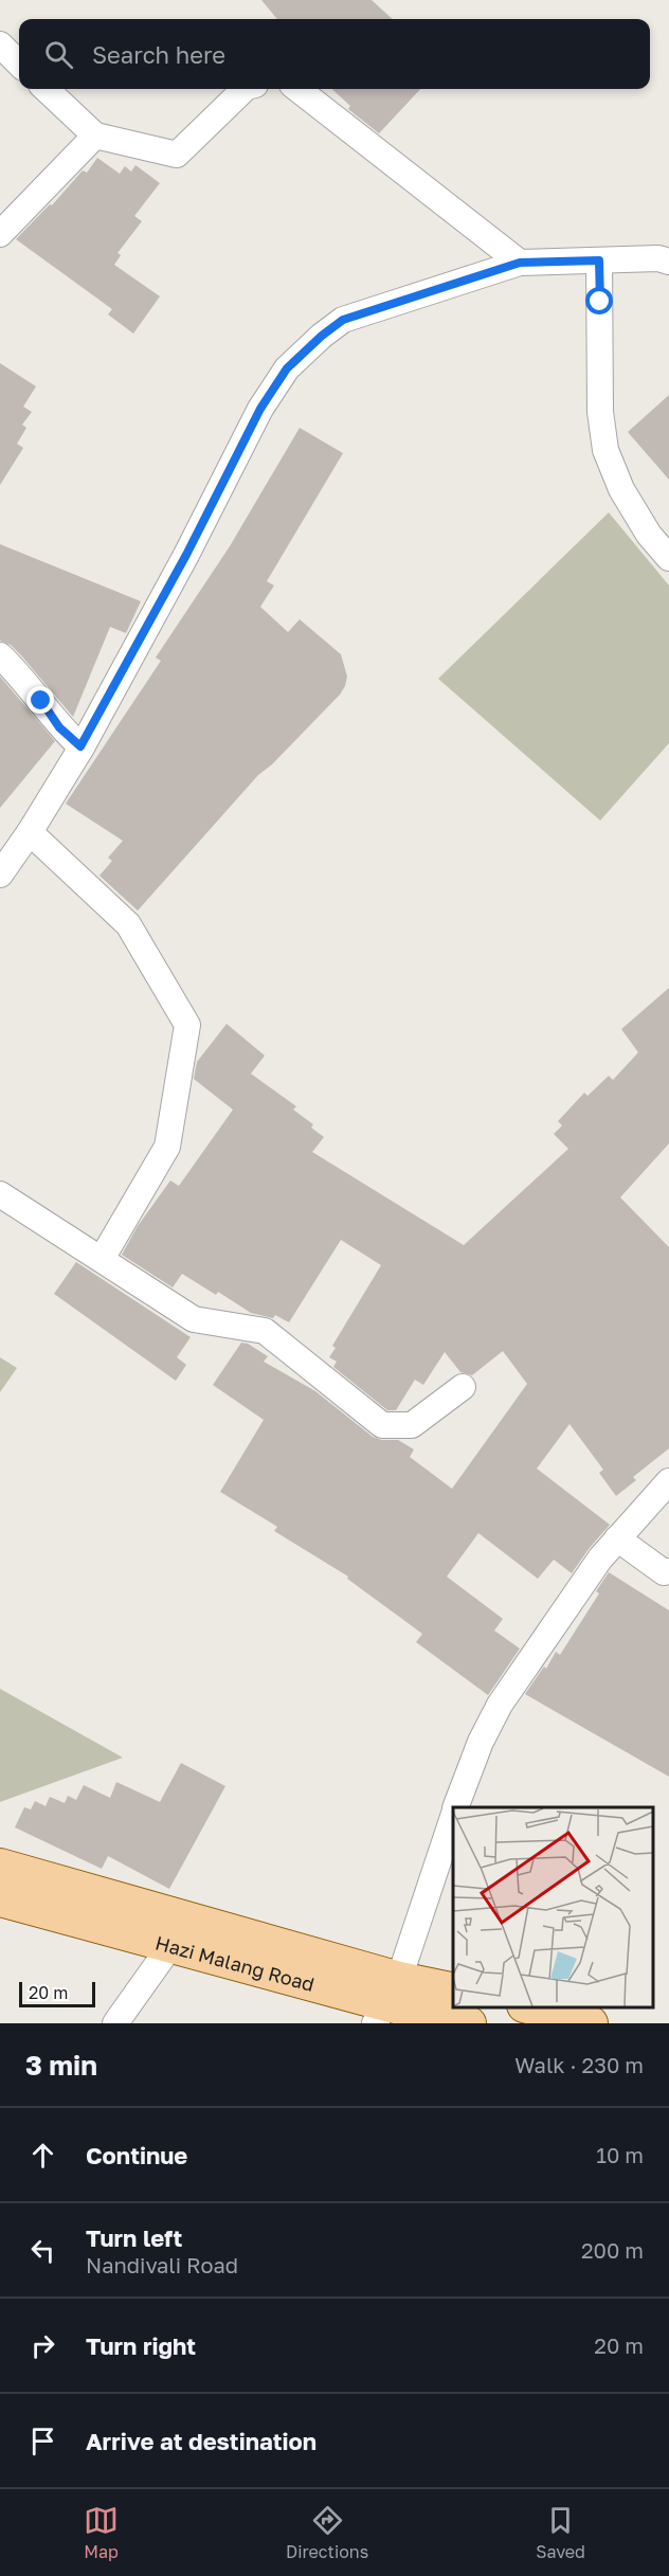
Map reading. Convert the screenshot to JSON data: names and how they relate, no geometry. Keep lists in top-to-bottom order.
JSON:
{
  "streets": {
    "main road": ["Hazi Malang Road"]
  },
  "scale_bar": "20 m",
  "page": {
    "search": "Search here",
    "scale": "20 m",
    "heading": ["3 min", "Walk · 230 m"],
    "list": [
      ["Continue", "10 m"],
      ["Turn left", "Nandivali Road", "200 m"],
      ["Turn right", "20 m"],
      "Arrive at destination"
    ],
    "nav": ["Map", "Directions", "Saved"]
  }
}
